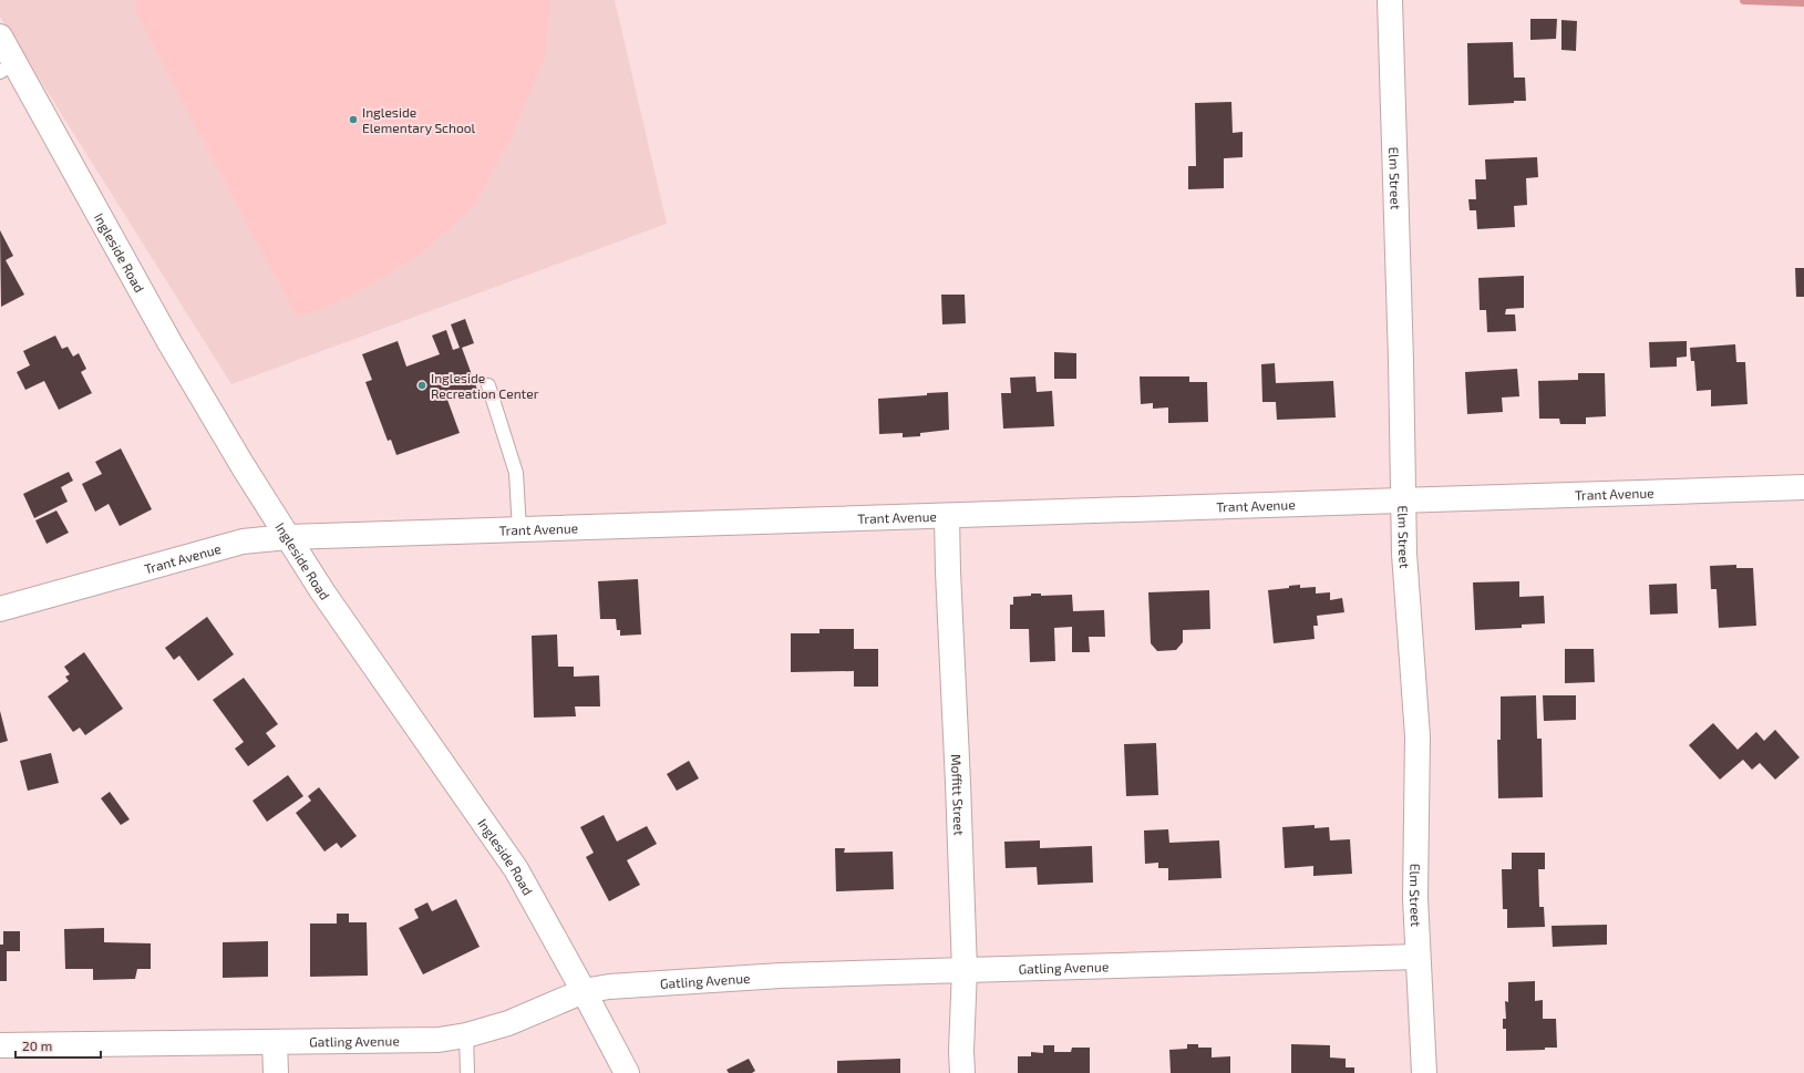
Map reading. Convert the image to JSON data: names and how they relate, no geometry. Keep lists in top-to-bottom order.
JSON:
{
  "streets": {
    "street": [
      "Elm Street",
      "Ingleside Road",
      "Trant Avenue",
      "Moffitt Street",
      "Gatling Avenue"
    ]
  },
  "crossings": [
    ["Elm Street", "Trant Avenue"],
    ["Elm Street", "Gatling Avenue"],
    ["Ingleside Road", "Trant Avenue"],
    ["Ingleside Road", "Gatling Avenue"],
    ["Trant Avenue", "Moffitt Street"],
    ["Moffitt Street", "Gatling Avenue"]
  ],
  "places": ["Ingleside Elementary School", "Ingleside Recreation Center"],
  "scale_bar": "20 m"
}
